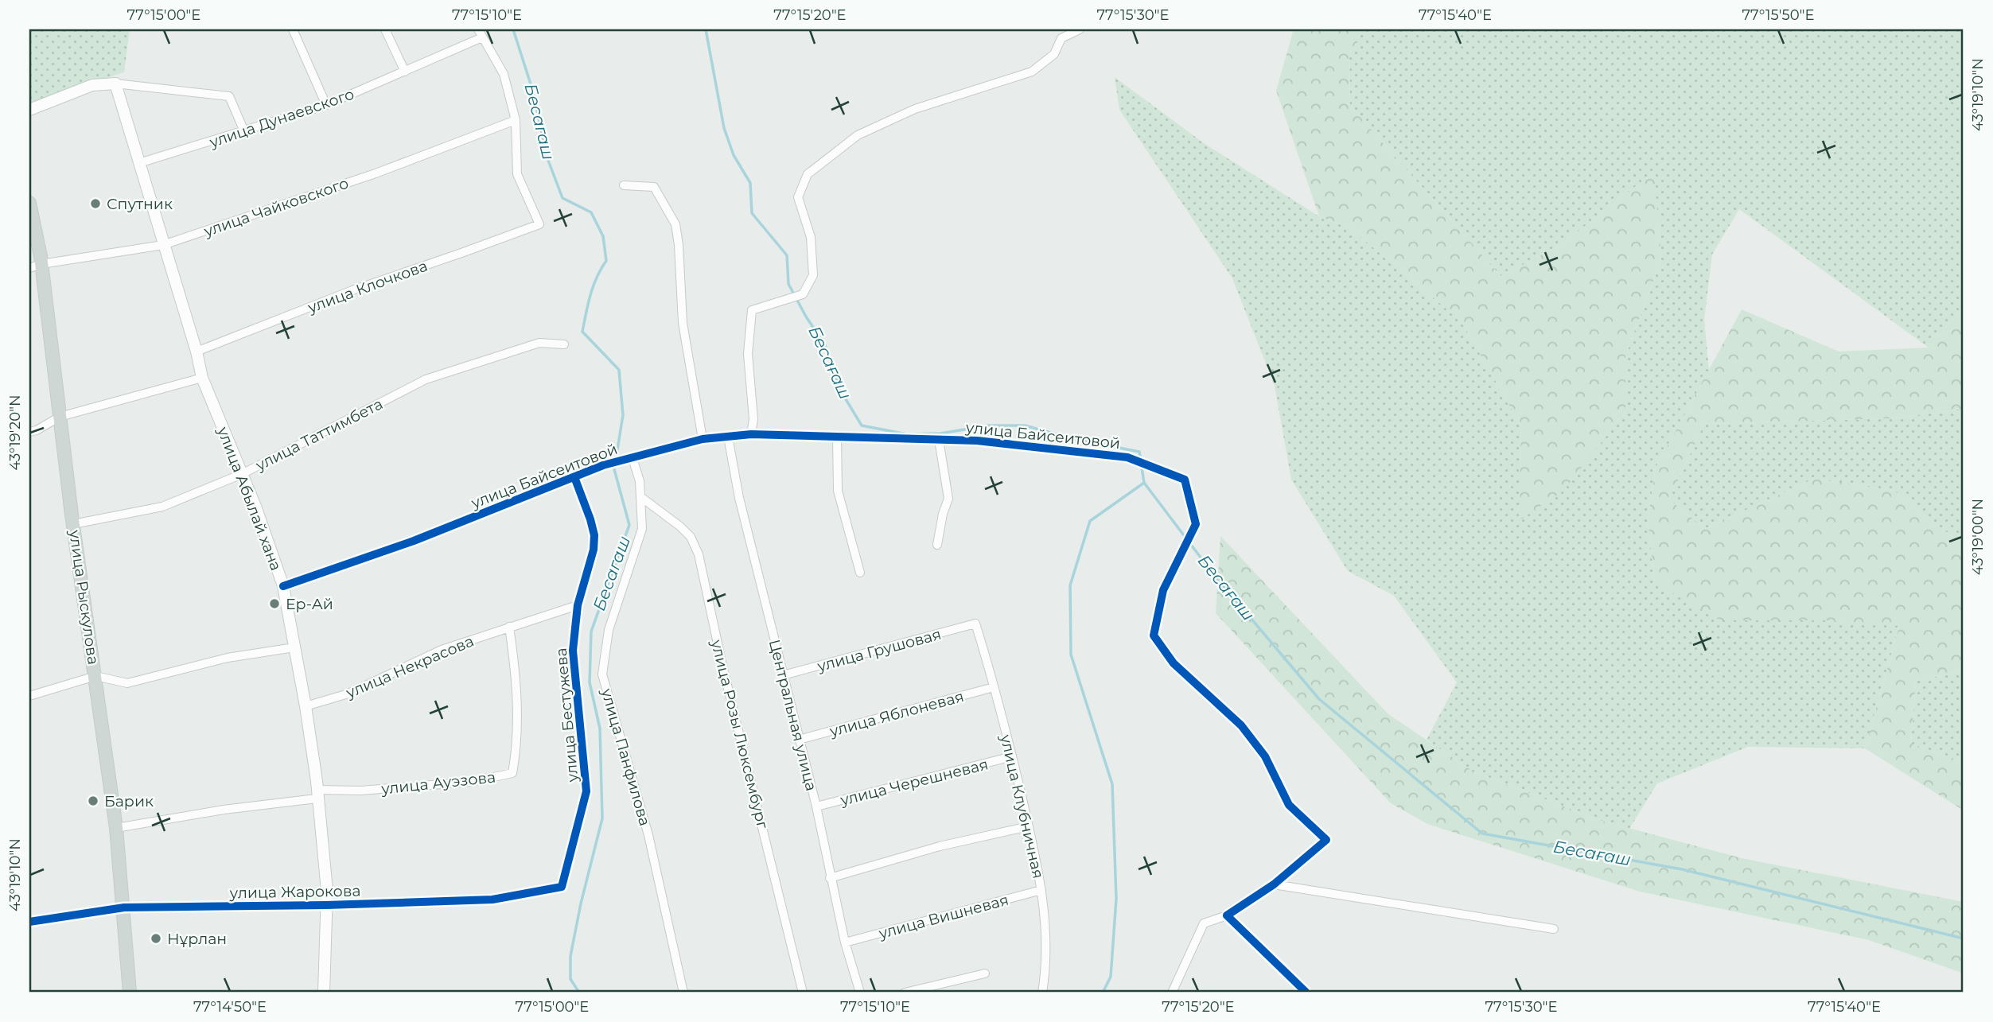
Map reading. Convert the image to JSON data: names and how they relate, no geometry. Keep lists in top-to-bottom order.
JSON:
{
  "streets": {
    "main road": ["улица Рыскулова"],
    "street": [
      "улица Дунаевского",
      "улица Чайковского",
      "улица Клочкова",
      "улица Таттимбета",
      "улица Байсеитовой",
      "улица Абылай хана",
      "улица Грушовая",
      "улица Некрасова",
      "улица Яблоневая",
      "улица Бестужева",
      "Центральная улица",
      "улица Розы Люксембург",
      "улица Панфилова",
      "улица Черешневая",
      "улица Ауэзова",
      "улица Клубничная",
      "улица Жарокова",
      "улица Вишневая"
    ]
  },
  "crossings": [
    ["улица Дунаевского", "улица Абылай хана"],
    ["улица Чайковского", "улица Клочкова"],
    ["улица Чайковского", "улица Абылай хана"],
    ["улица Чайковского", "улица Рыскулова"],
    ["улица Клочкова", "улица Абылай хана"],
    ["улица Таттимбета", "улица Абылай хана"],
    ["улица Таттимбета", "улица Рыскулова"],
    ["улица Байсеитовой", "улица Абылай хана"],
    ["улица Байсеитовой", "улица Бестужева"],
    ["улица Байсеитовой", "Центральная улица"],
    ["улица Байсеитовой", "улица Панфилова"],
    ["улица Абылай хана", "улица Некрасова"],
    ["улица Абылай хана", "улица Ауэзова"],
    ["улица Абылай хана", "улица Жарокова"],
    ["улица Рыскулова", "улица Ауэзова"],
    ["улица Рыскулова", "улица Жарокова"],
    ["улица Грушовая", "Центральная улица"],
    ["улица Грушовая", "улица Клубничная"],
    ["улица Некрасова", "улица Бестужева"],
    ["улица Некрасова", "улица Ауэзова"],
    ["улица Яблоневая", "Центральная улица"],
    ["улица Яблоневая", "улица Клубничная"],
    ["улица Бестужева", "улица Жарокова"],
    ["Центральная улица", "улица Черешневая"],
    ["Центральная улица", "улица Вишневая"],
    ["улица Розы Люксембург", "улица Панфилова"],
    ["улица Черешневая", "улица Клубничная"],
    ["улица Клубничная", "улица Вишневая"]
  ],
  "water": ["Бесагаш", "Бесағаш"],
  "places": [
    "Спутник",
    "Ер-Ай",
    "Барик",
    "Нұрлан"
  ],
  "coordinates": [
    "77°15'00\"E",
    "77°15'10\"E",
    "77°15'20\"E",
    "77°15'30\"E",
    "77°15'40\"E",
    "77°15'50\"E",
    "43°19'10\"N",
    "43°19'20\"N",
    "43°19'00\"N",
    "77°14'50\"E"
  ]
}
